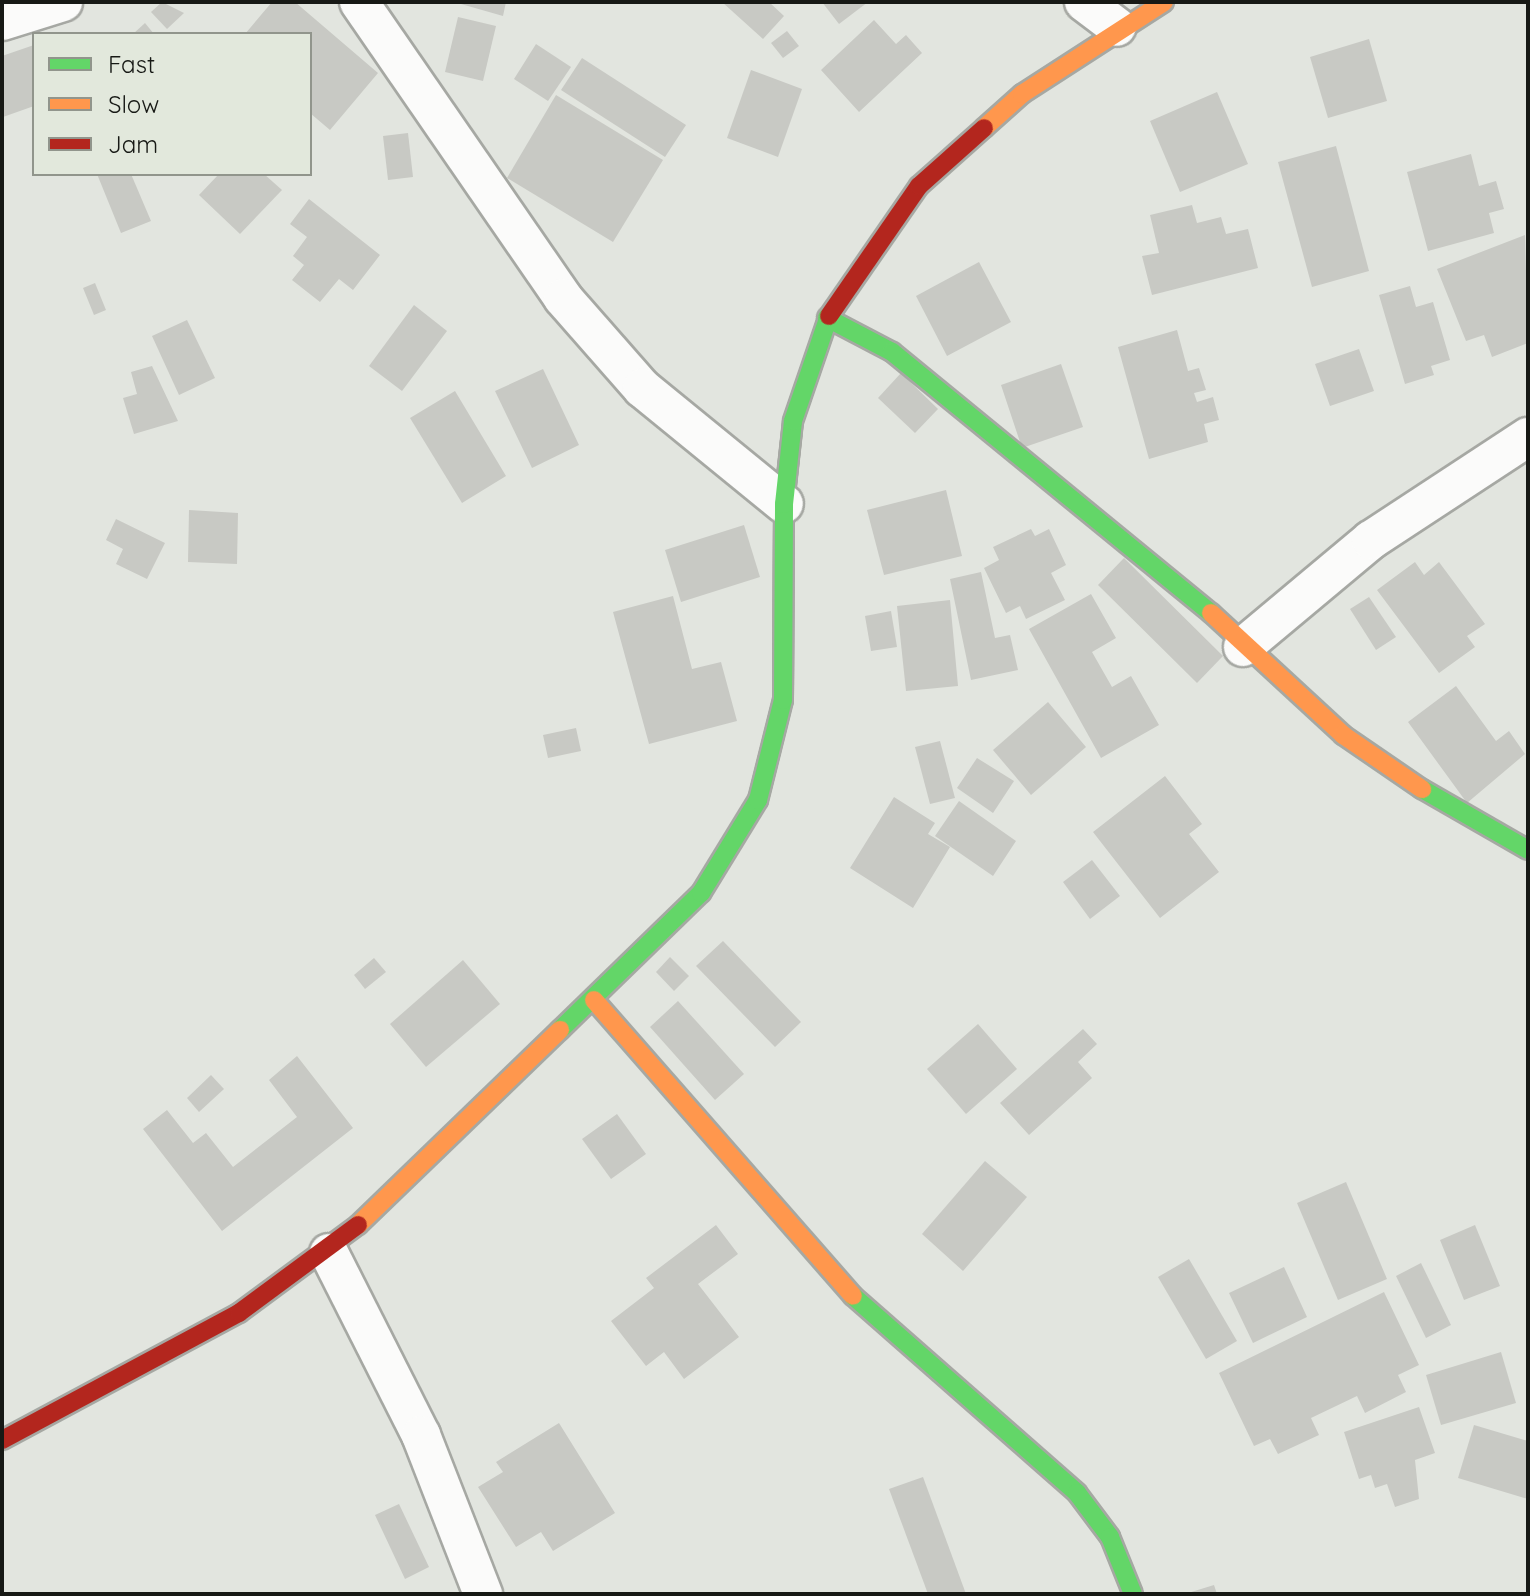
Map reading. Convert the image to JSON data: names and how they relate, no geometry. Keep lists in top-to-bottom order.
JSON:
{
  "legend": ["Fast", "Slow", "Jam"]
}
